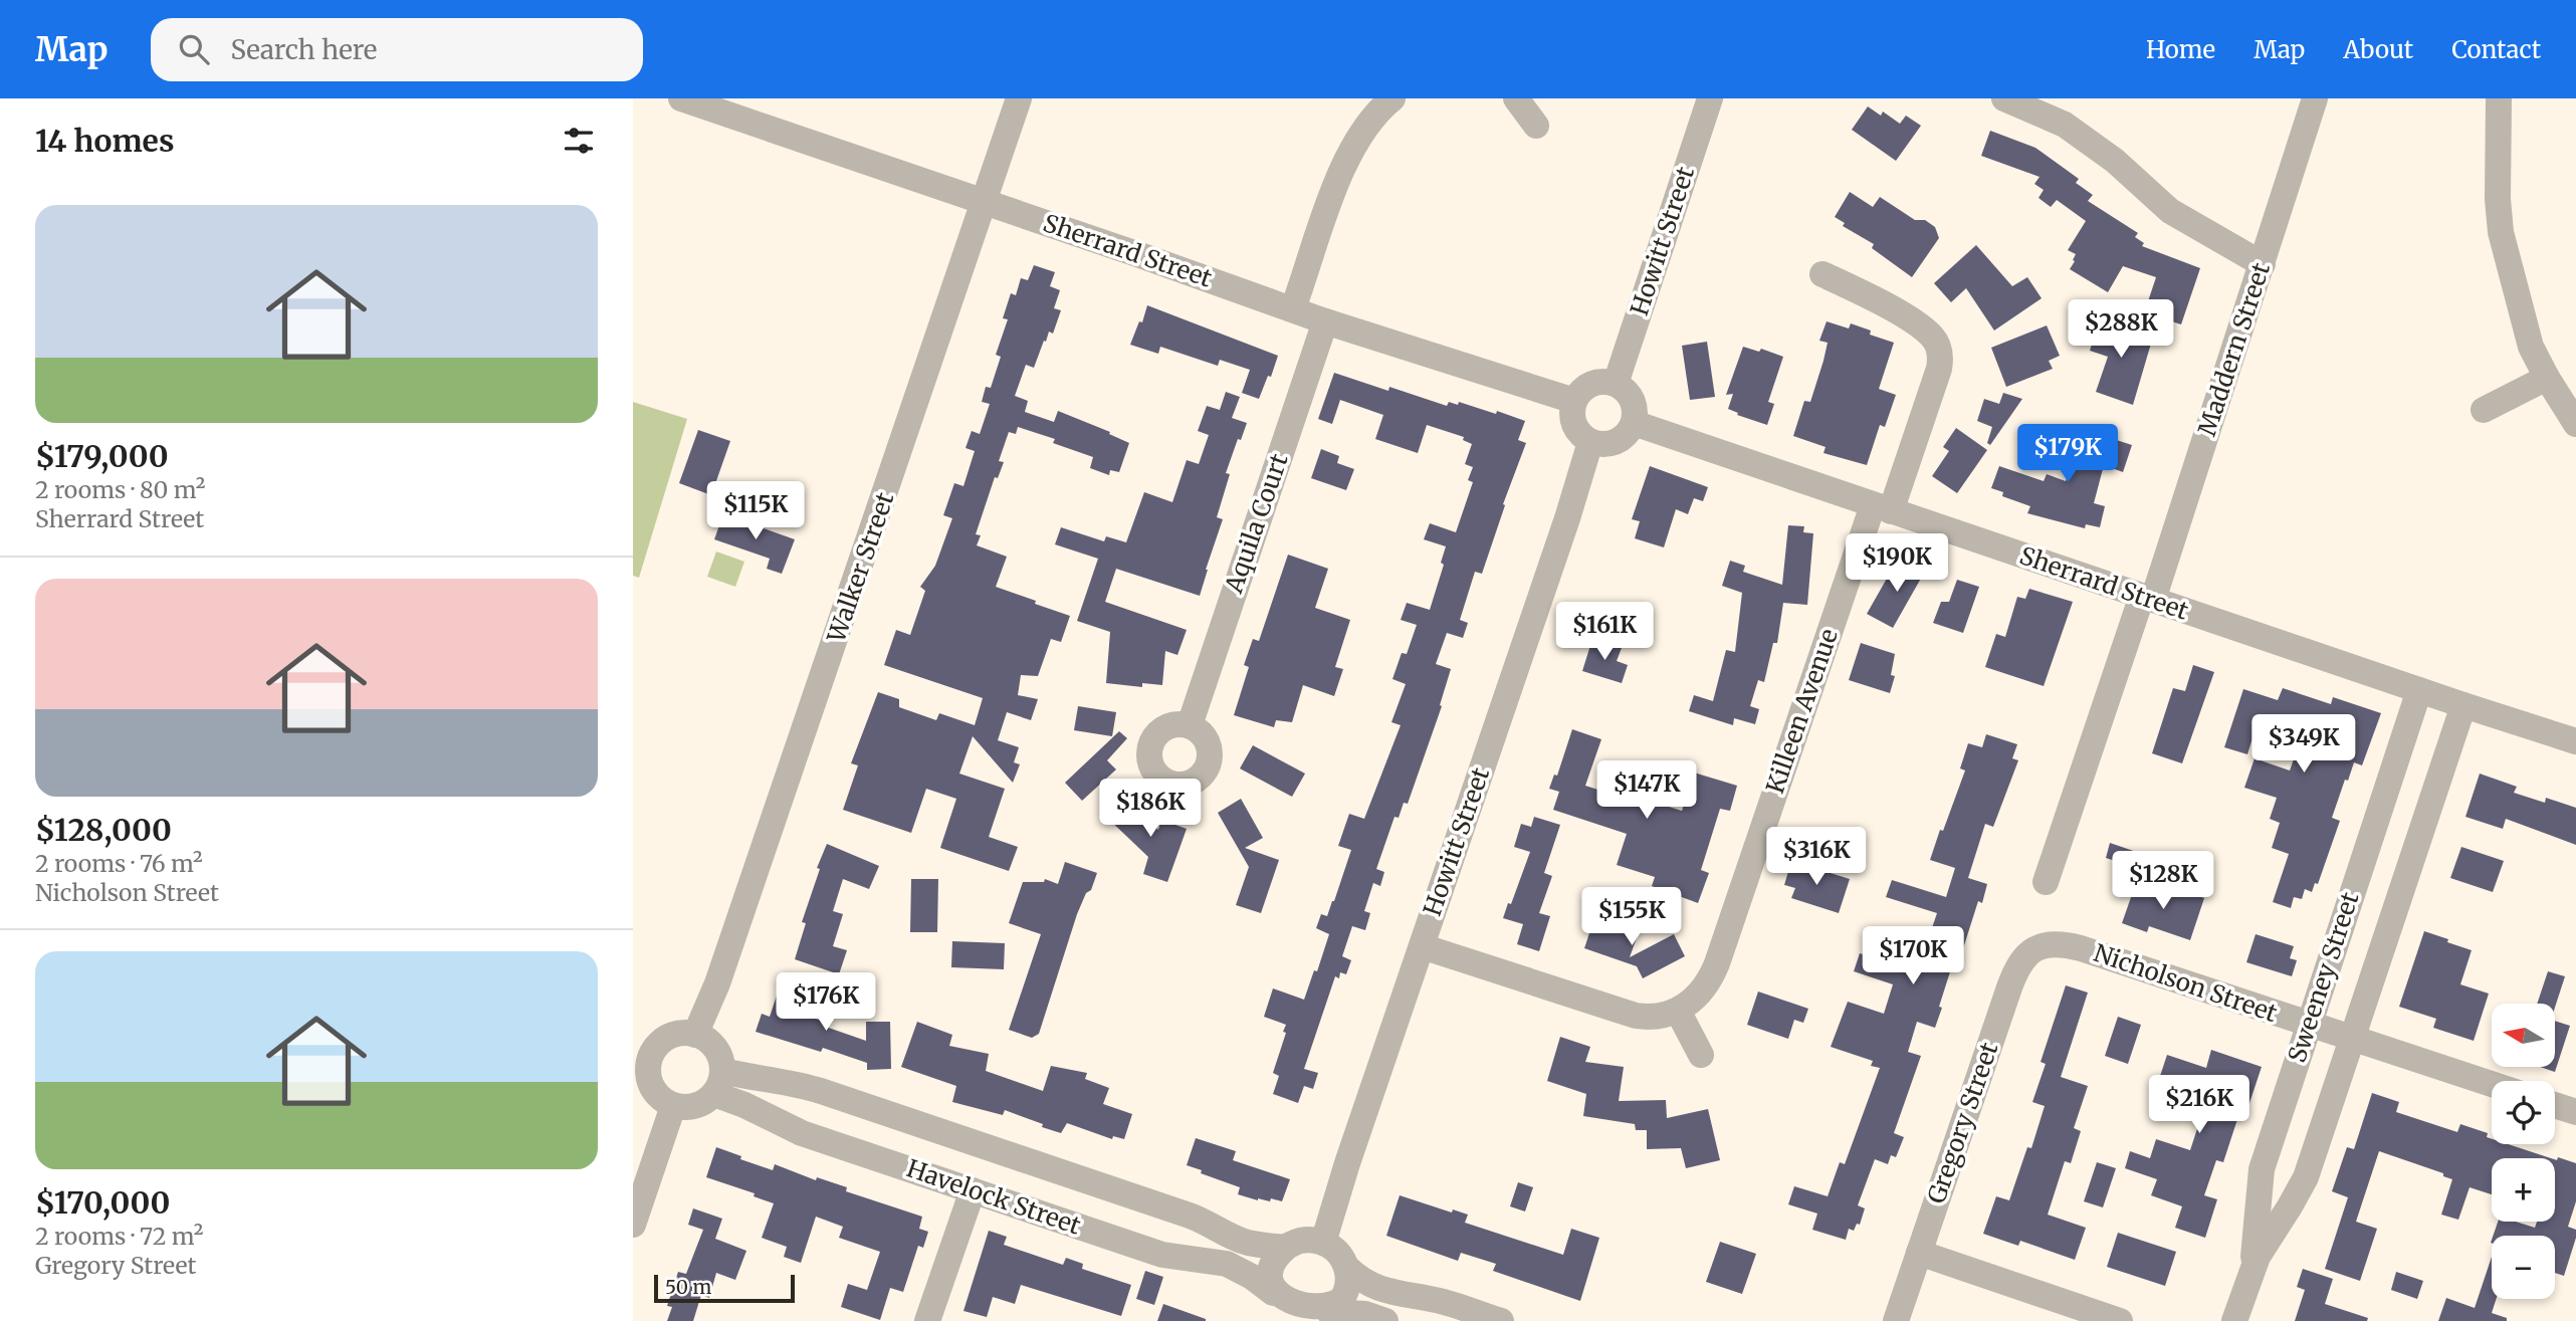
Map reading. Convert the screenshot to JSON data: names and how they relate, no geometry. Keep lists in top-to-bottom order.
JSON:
{
  "streets": {
    "street": [
      "Howitt Street",
      "Sherrard Street",
      "Maddern Street",
      "Aquila Court",
      "Walker Street",
      "Killeen Avenue",
      "Sweeney Street",
      "Nicholson Street",
      "Gregory Street",
      "Havelock Street"
    ]
  },
  "crossings": [
    ["Howitt Street", "Sherrard Street"],
    ["Howitt Street", "Havelock Street"],
    ["Sherrard Street", "Maddern Street"],
    ["Sherrard Street", "Aquila Court"],
    ["Sherrard Street", "Walker Street"],
    ["Sherrard Street", "Killeen Avenue"],
    ["Sherrard Street", "Sweeney Street"],
    ["Walker Street", "Havelock Street"],
    ["Sweeney Street", "Nicholson Street"],
    ["Nicholson Street", "Gregory Street"]
  ],
  "scale_bar": "50 m",
  "north": "left",
  "page": {
    "header": "Map",
    "search": "Search here",
    "nav": [
      "Home",
      "Map",
      "About",
      "Contact"
    ],
    "heading": "14 homes",
    "list": [
      {
        "name": "$179,000",
        "note": "2 rooms · 80 m² · Sherrard Street"
      },
      {
        "name": "$128,000",
        "note": "2 rooms · 76 m² · Nicholson Street"
      },
      {
        "name": "$170,000",
        "note": "2 rooms · 72 m² · Gregory Street"
      }
    ],
    "price": [
      "$288K",
      "$179K",
      "$115K",
      "$190K",
      "$161K",
      "$349K",
      "$147K",
      "$186K",
      "$316K",
      "$128K",
      "$155K",
      "$170K",
      "$176K",
      "$216K"
    ],
    "map_buttons": ["+", "−"],
    "scale": "50 m"
  }
}
